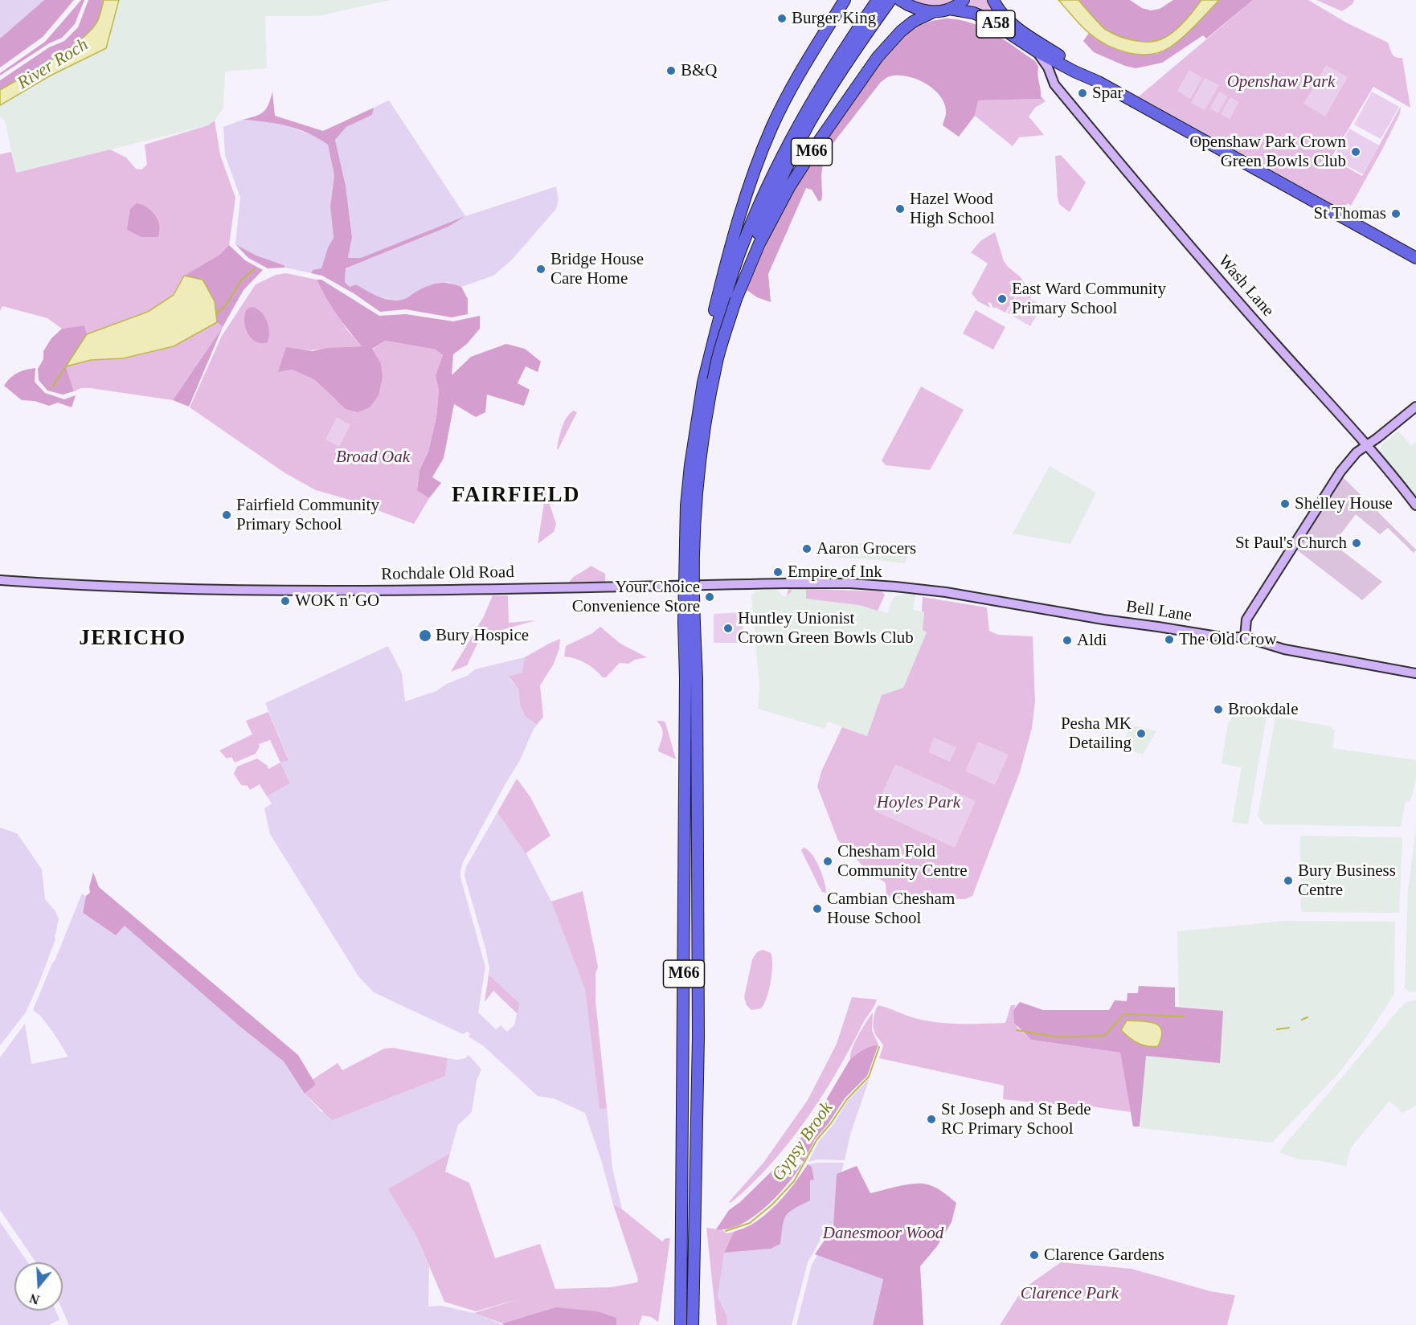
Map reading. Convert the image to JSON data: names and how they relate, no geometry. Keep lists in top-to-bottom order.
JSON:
{
  "streets": {
    "highway": ["A58", "M66"],
    "main road": ["Wash Lane", "Rochdale Old Road", "Bell Lane"]
  },
  "crossings": [
    ["A58", "M66"],
    ["A58", "Wash Lane"],
    ["Rochdale Old Road", "Bell Lane"]
  ],
  "districts": ["FAIRFIELD", "JERICHO"],
  "water": ["River Roch", "Gypsy Brook"],
  "parks": [
    "Openshaw Park",
    "Broad Oak",
    "Hoyles Park",
    "Danesmoor Wood",
    "Clarence Park"
  ],
  "places": [
    "Burger King",
    "B&Q",
    "Spar",
    "Openshaw Park Crown Green Bowls Club",
    "Hazel Wood High School",
    "St Thomas",
    "Bridge House Care Home",
    "East Ward Community Primary School",
    "Shelley House",
    "Fairfield Community Primary School",
    "St Paul's Church",
    "Aaron Grocers",
    "Empire of Ink",
    "Your Choice Convenience Store",
    "WOK n' GO",
    "Huntley Unionist Crown Green Bowls Club",
    "Bury Hospice",
    "The Old Crow",
    "Aldi",
    "Brookdale",
    "Pesha MK Detailing",
    "Chesham Fold Community Centre",
    "Bury Business Centre",
    "Cambian Chesham House School",
    "St Joseph and St Bede RC Primary School",
    "Clarence Gardens"
  ],
  "north": "bottom"
}
